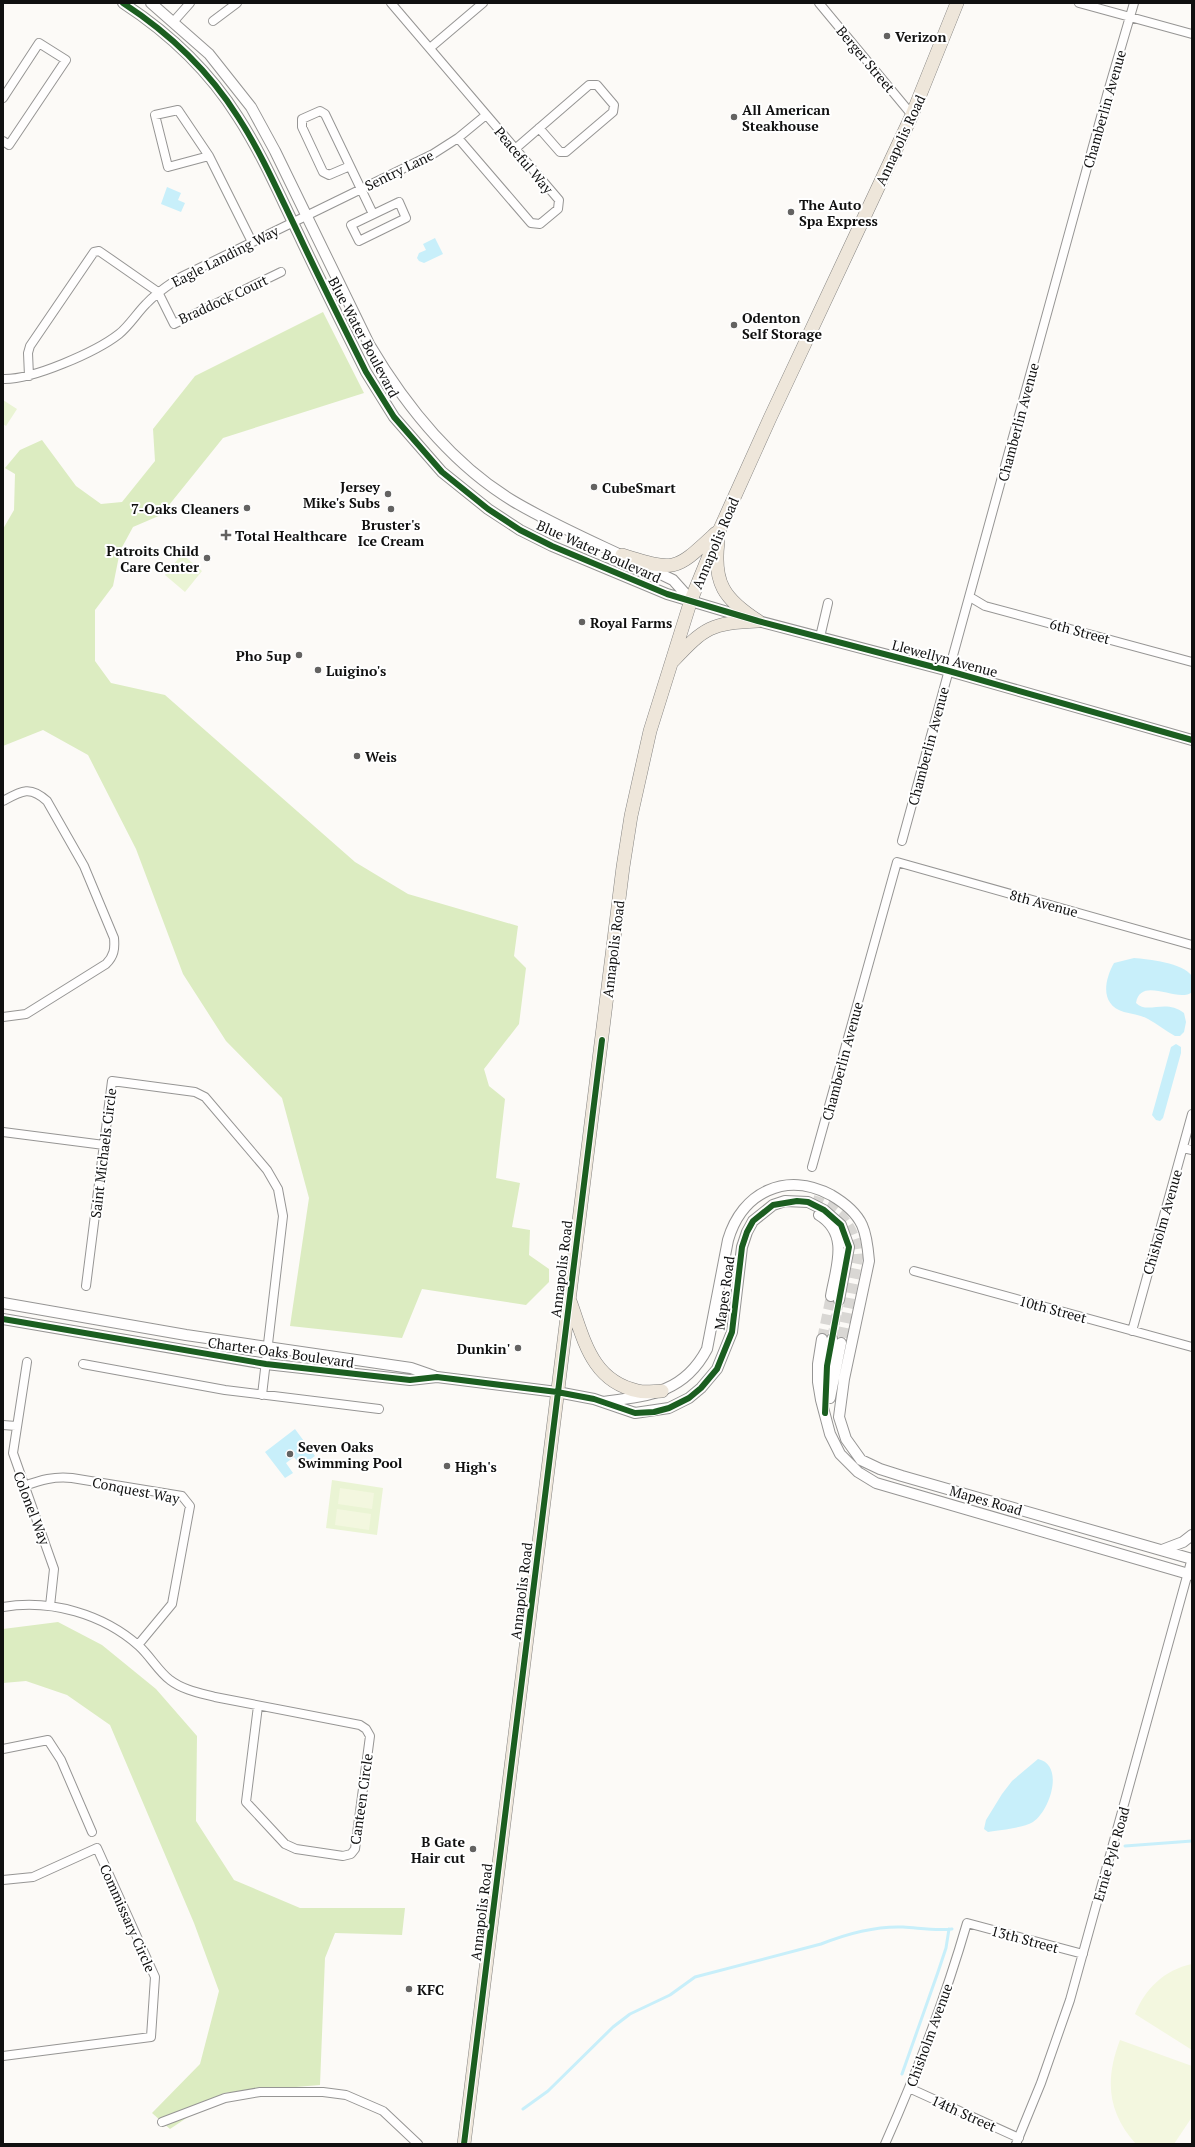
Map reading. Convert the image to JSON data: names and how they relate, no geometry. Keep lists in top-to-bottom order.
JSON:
{
  "streets": {
    "main road": ["Annapolis Road"],
    "street": [
      "Berger Street",
      "Chamberlin Avenue",
      "Peaceful Way",
      "Sentry Lane",
      "Eagle Landing Way",
      "Braddock Court",
      "Blue Water Boulevard",
      "6th Street",
      "Llewellyn Avenue",
      "8th Avenue",
      "Saint Michaels Circle",
      "Chisholm Avenue",
      "Mapes Road",
      "10th Street",
      "Charter Oaks Boulevard",
      "Conquest Way",
      "Colonel Way",
      "Canteen Circle",
      "Ernie Pyle Road",
      "Commissary Circle",
      "13th Street",
      "14th Street"
    ]
  },
  "crossings": [
    ["Berger Street", "Annapolis Road"],
    ["Chamberlin Avenue", "6th Street"],
    ["Chamberlin Avenue", "Llewellyn Avenue"],
    ["Chamberlin Avenue", "8th Avenue"],
    ["Annapolis Road", "Blue Water Boulevard"],
    ["Annapolis Road", "Llewellyn Avenue"],
    ["Annapolis Road", "Mapes Road"],
    ["Annapolis Road", "Charter Oaks Boulevard"],
    ["Peaceful Way", "Sentry Lane"],
    ["Sentry Lane", "Eagle Landing Way"],
    ["Sentry Lane", "Blue Water Boulevard"],
    ["Eagle Landing Way", "Braddock Court"],
    ["Eagle Landing Way", "Blue Water Boulevard"],
    ["Blue Water Boulevard", "Llewellyn Avenue"],
    ["Saint Michaels Circle", "Charter Oaks Boulevard"],
    ["Chisholm Avenue", "10th Street"],
    ["Chisholm Avenue", "13th Street"],
    ["Chisholm Avenue", "14th Street"],
    ["Mapes Road", "Charter Oaks Boulevard"],
    ["Mapes Road", "Ernie Pyle Road"],
    ["Conquest Way", "Colonel Way"],
    ["Conquest Way", "Canteen Circle"],
    ["Colonel Way", "Canteen Circle"],
    ["Ernie Pyle Road", "13th Street"],
    ["Ernie Pyle Road", "14th Street"]
  ],
  "places": {
    "other": [
      "Verizon",
      "All American Steakhouse",
      "The Auto Spa Express",
      "Odenton Self Storage",
      "CubeSmart",
      "Jersey Mike's Subs",
      "7-Oaks Cleaners",
      "Bruster's Ice Cream",
      "Patroits Child Care Center",
      "Royal Farms",
      "Pho 5up",
      "Luigino's",
      "Weis",
      "Dunkin'",
      "Seven Oaks Swimming Pool",
      "High's",
      "B Gate Hair cut",
      "KFC"
    ],
    "health": ["Total Healthcare"]
  }
}
